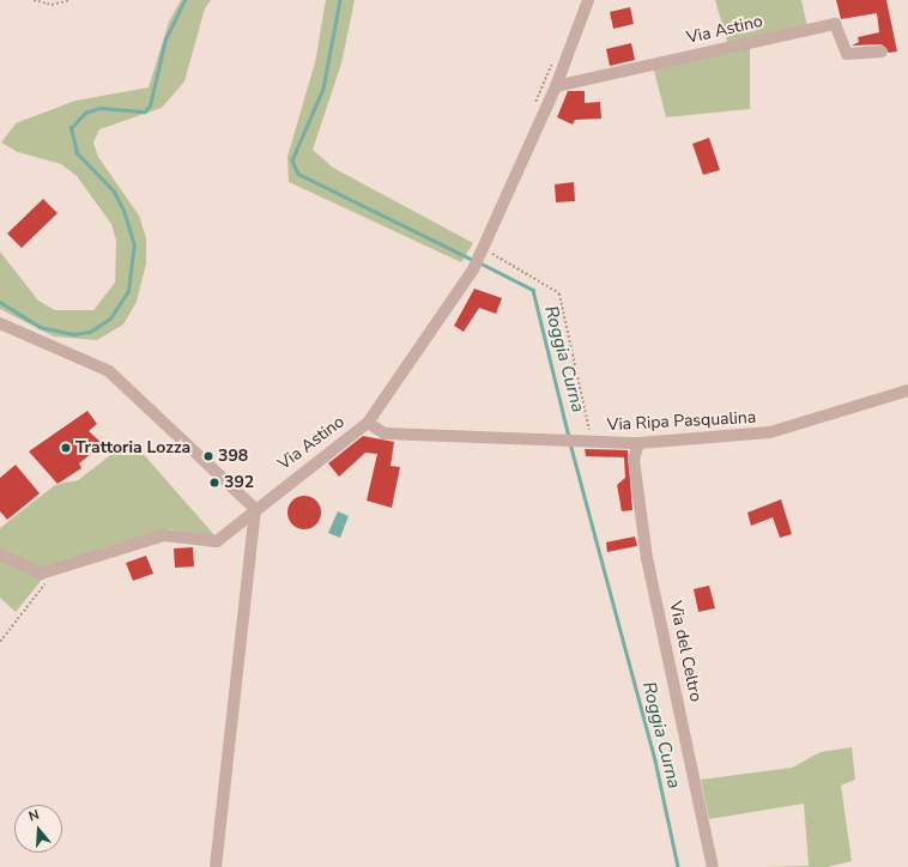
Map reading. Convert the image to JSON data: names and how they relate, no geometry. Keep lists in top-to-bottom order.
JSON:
{
  "streets": {
    "street": ["Via Astino", "Via Ripa Pasqualina", "Via del Celtro"]
  },
  "crossings": [
    ["Via Astino", "Via Ripa Pasqualina"],
    ["Via Ripa Pasqualina", "Via del Celtro"]
  ],
  "water": ["Roggia Curna"],
  "places": ["Trattoria Lozza", "398", "392"],
  "north": "top"
}
